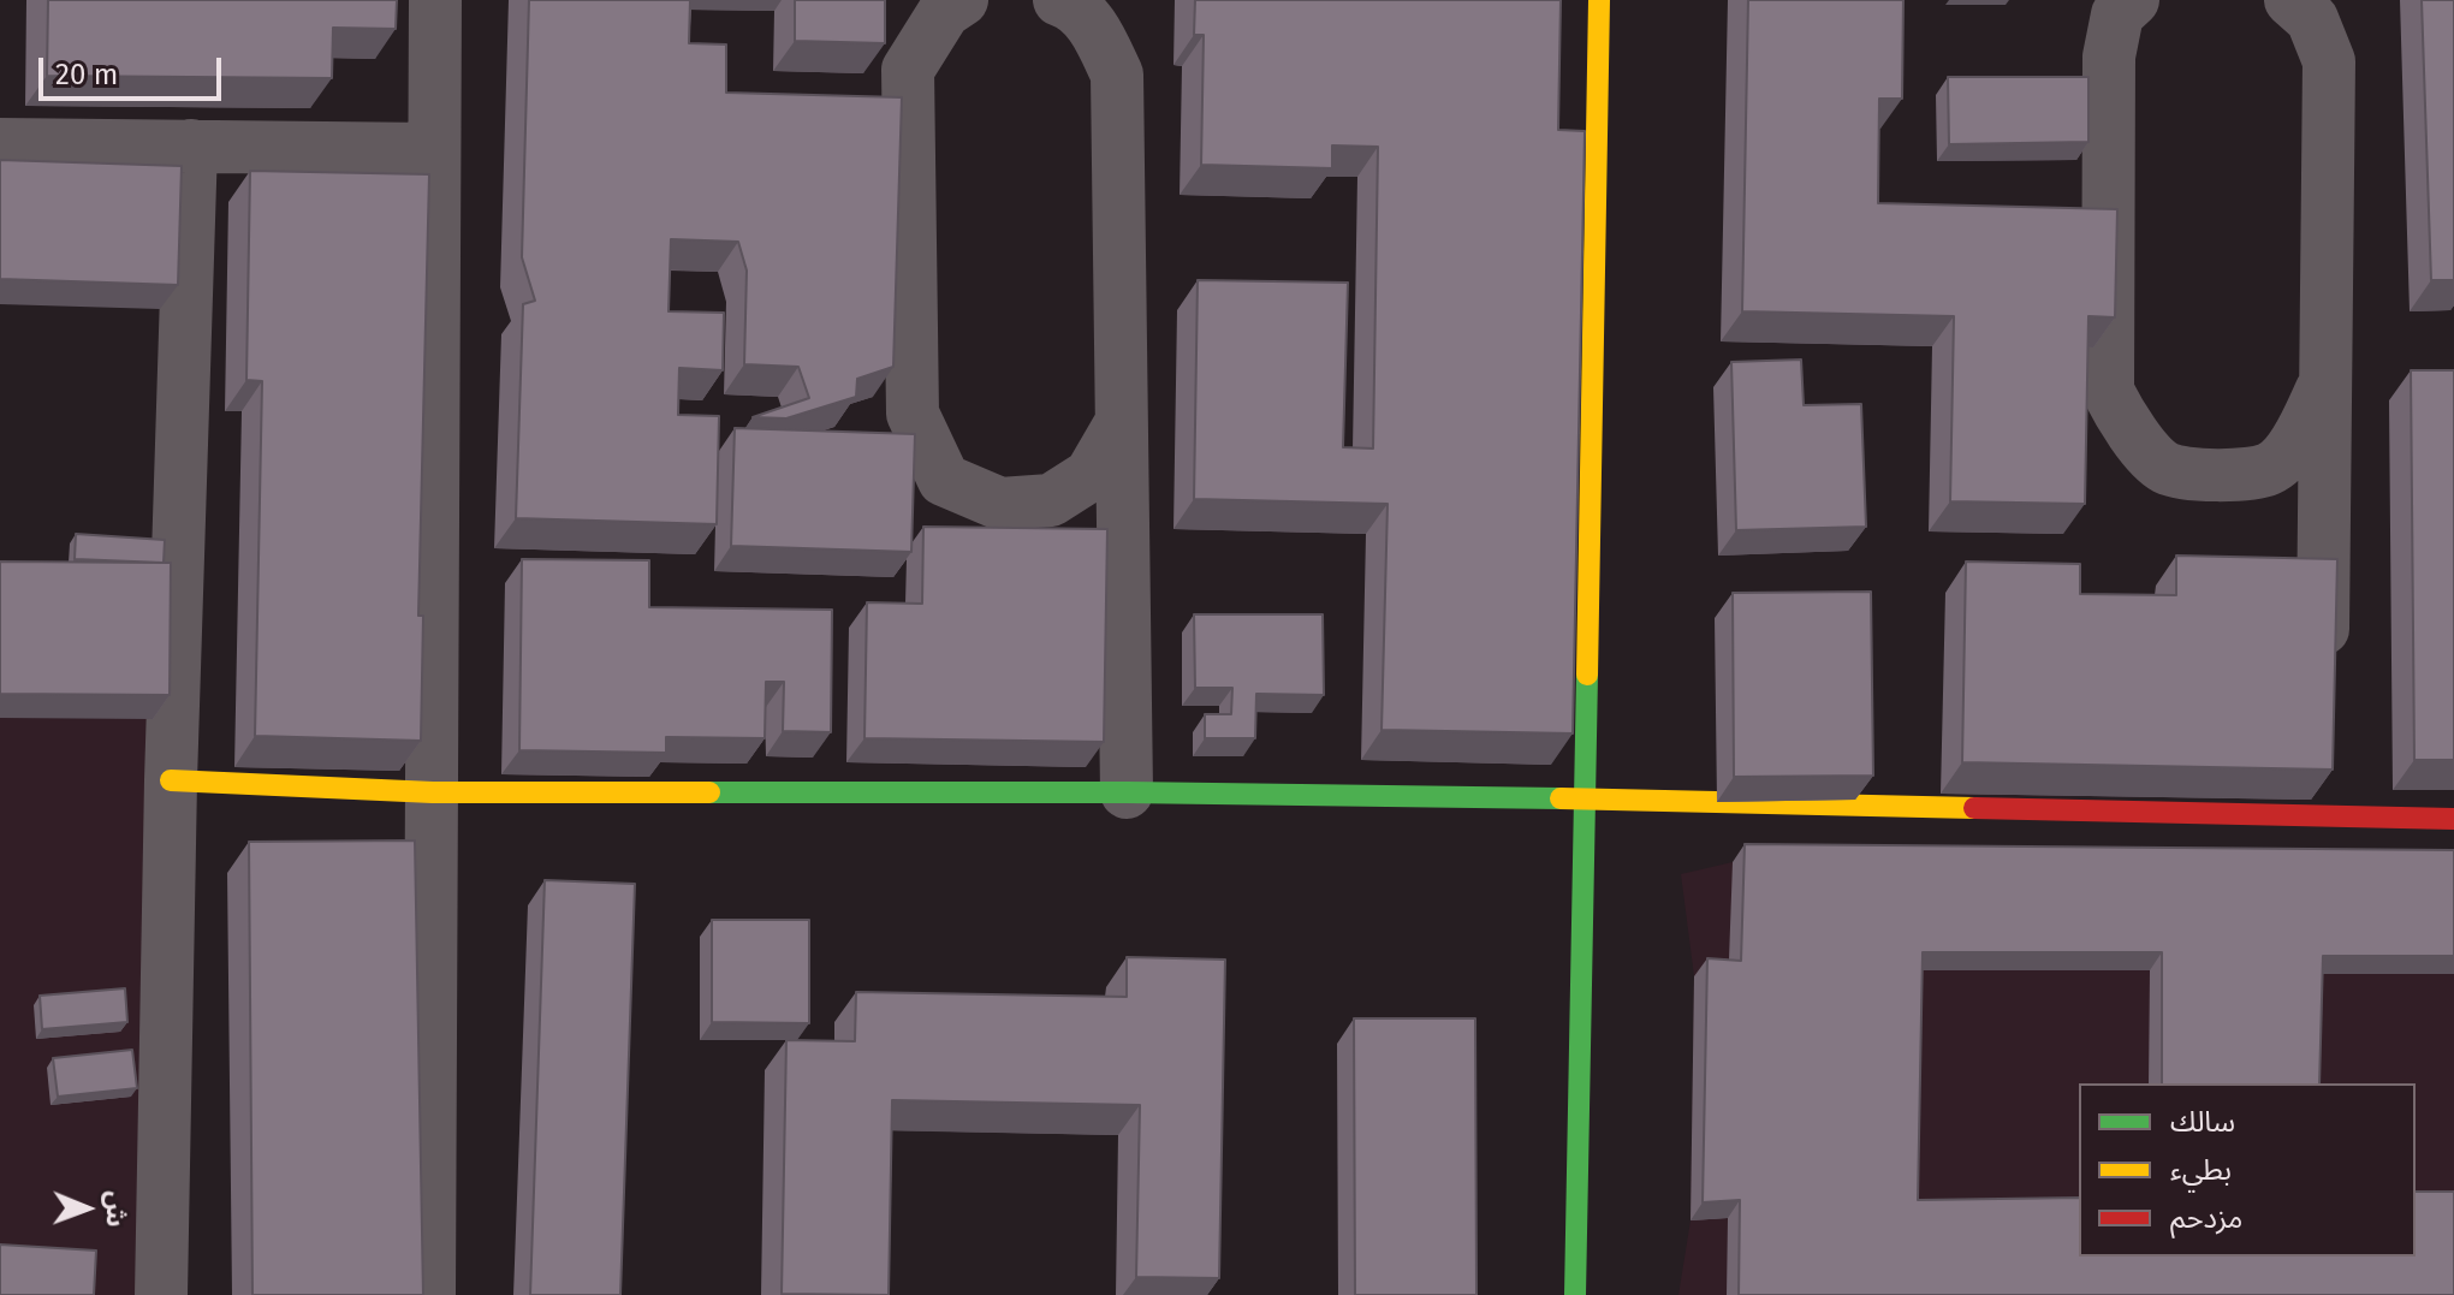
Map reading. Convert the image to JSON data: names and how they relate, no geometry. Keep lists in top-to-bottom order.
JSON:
{
  "legend": ["سالك", "بطيء", "مزدحم"],
  "scale_bar": "20 m",
  "north": "right"
}
